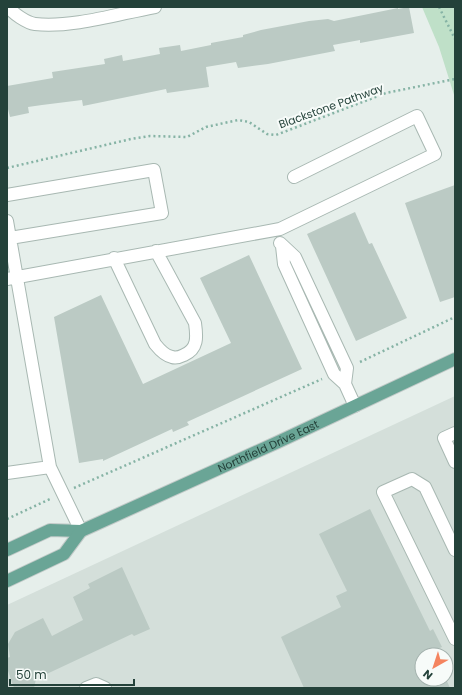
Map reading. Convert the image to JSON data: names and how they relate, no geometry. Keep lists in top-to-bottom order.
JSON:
{
  "streets": {
    "main road": ["Northfield Drive East"],
    "path": ["Blackstone Pathway"]
  },
  "scale_bar": "50 m",
  "north": "bottom left"
}
